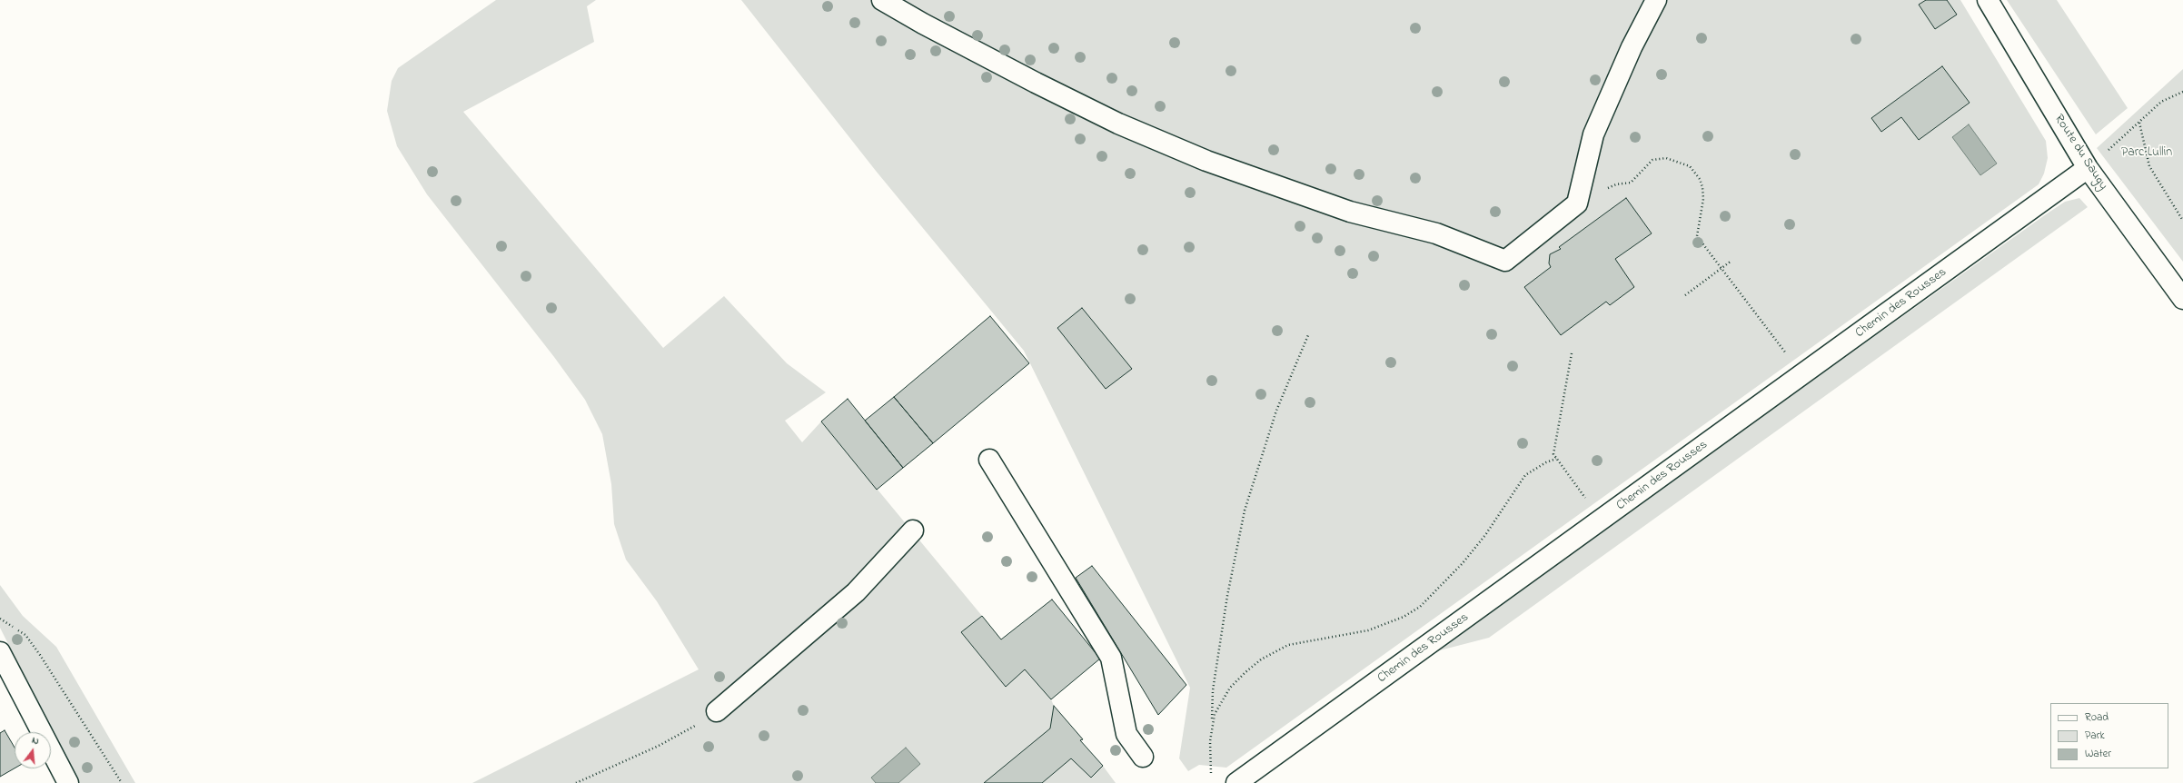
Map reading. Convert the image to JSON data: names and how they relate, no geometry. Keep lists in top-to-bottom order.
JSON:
{
  "streets": {
    "street": ["Route du Saugy", "Chemin des Rousses"]
  },
  "crossings": [
    ["Route du Saugy", "Chemin des Rousses"]
  ],
  "parks": ["Parc Lullin"],
  "legend": ["Road", "Park", "Water"],
  "north": "top"
}
